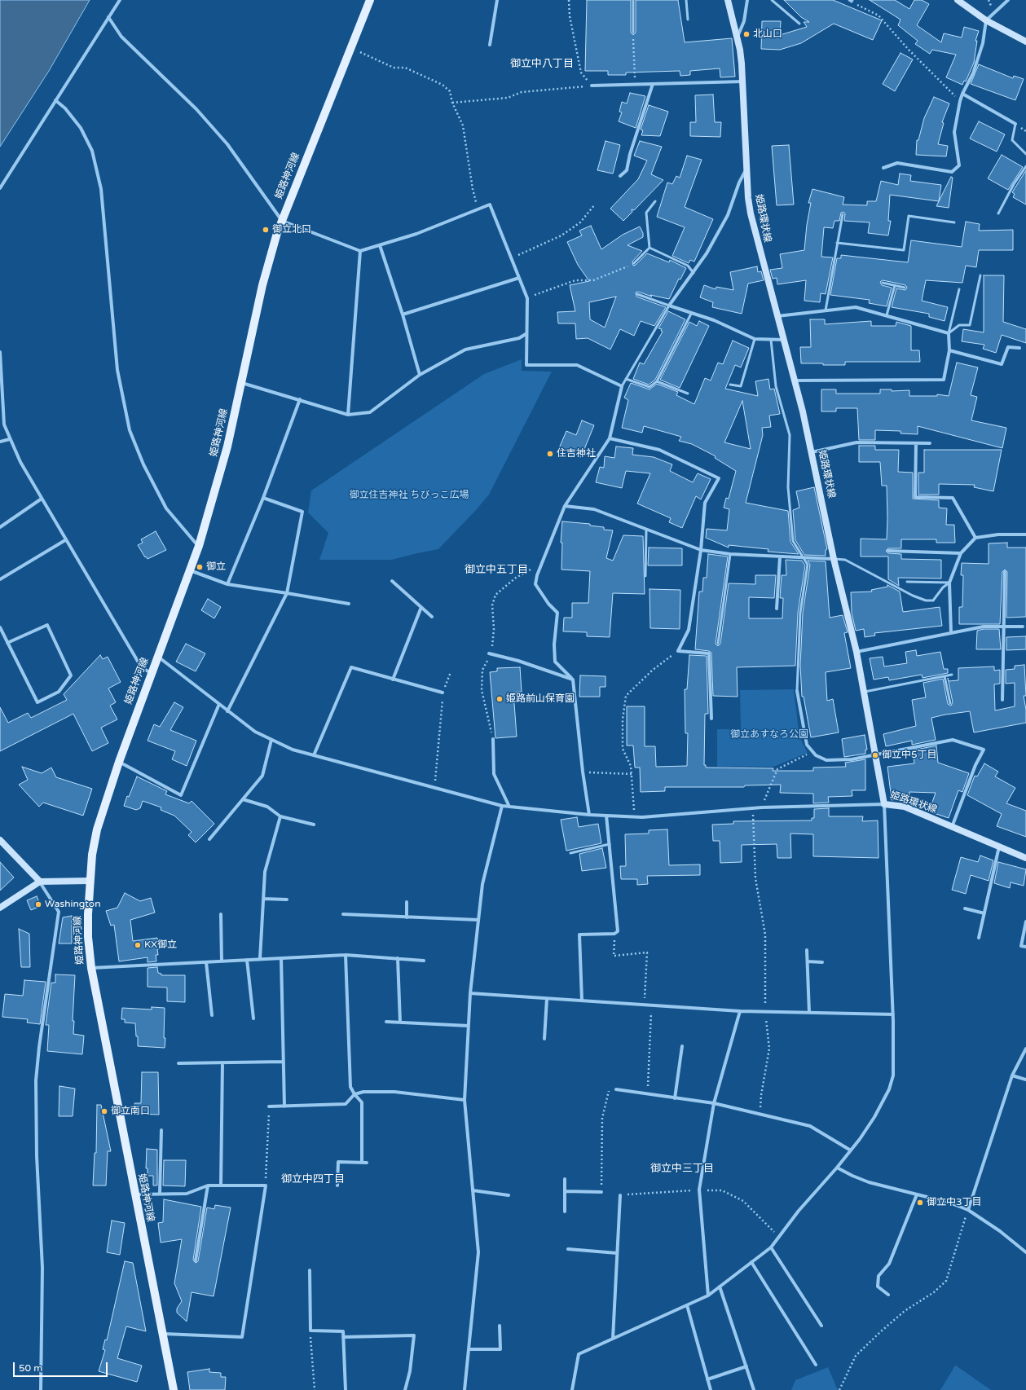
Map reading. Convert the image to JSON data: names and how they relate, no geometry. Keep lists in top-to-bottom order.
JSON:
{
  "streets": {
    "main road": ["姫路神河線", "姫路環状線"]
  },
  "districts": [
    "御立中八丁目",
    "御立中五丁目",
    "御立中三丁目",
    "御立中四丁目"
  ],
  "parks": ["御立住吉神社 ちびっこ広場", "御立あすなろ公園"],
  "places": [
    "北山口",
    "御立北口",
    "住吉神社",
    "御立",
    "姫路前山保育園",
    "御立中5丁目",
    "Washington",
    "KX御立",
    "御立南口",
    "御立中3丁目"
  ],
  "scale_bar": "50 m"
}
